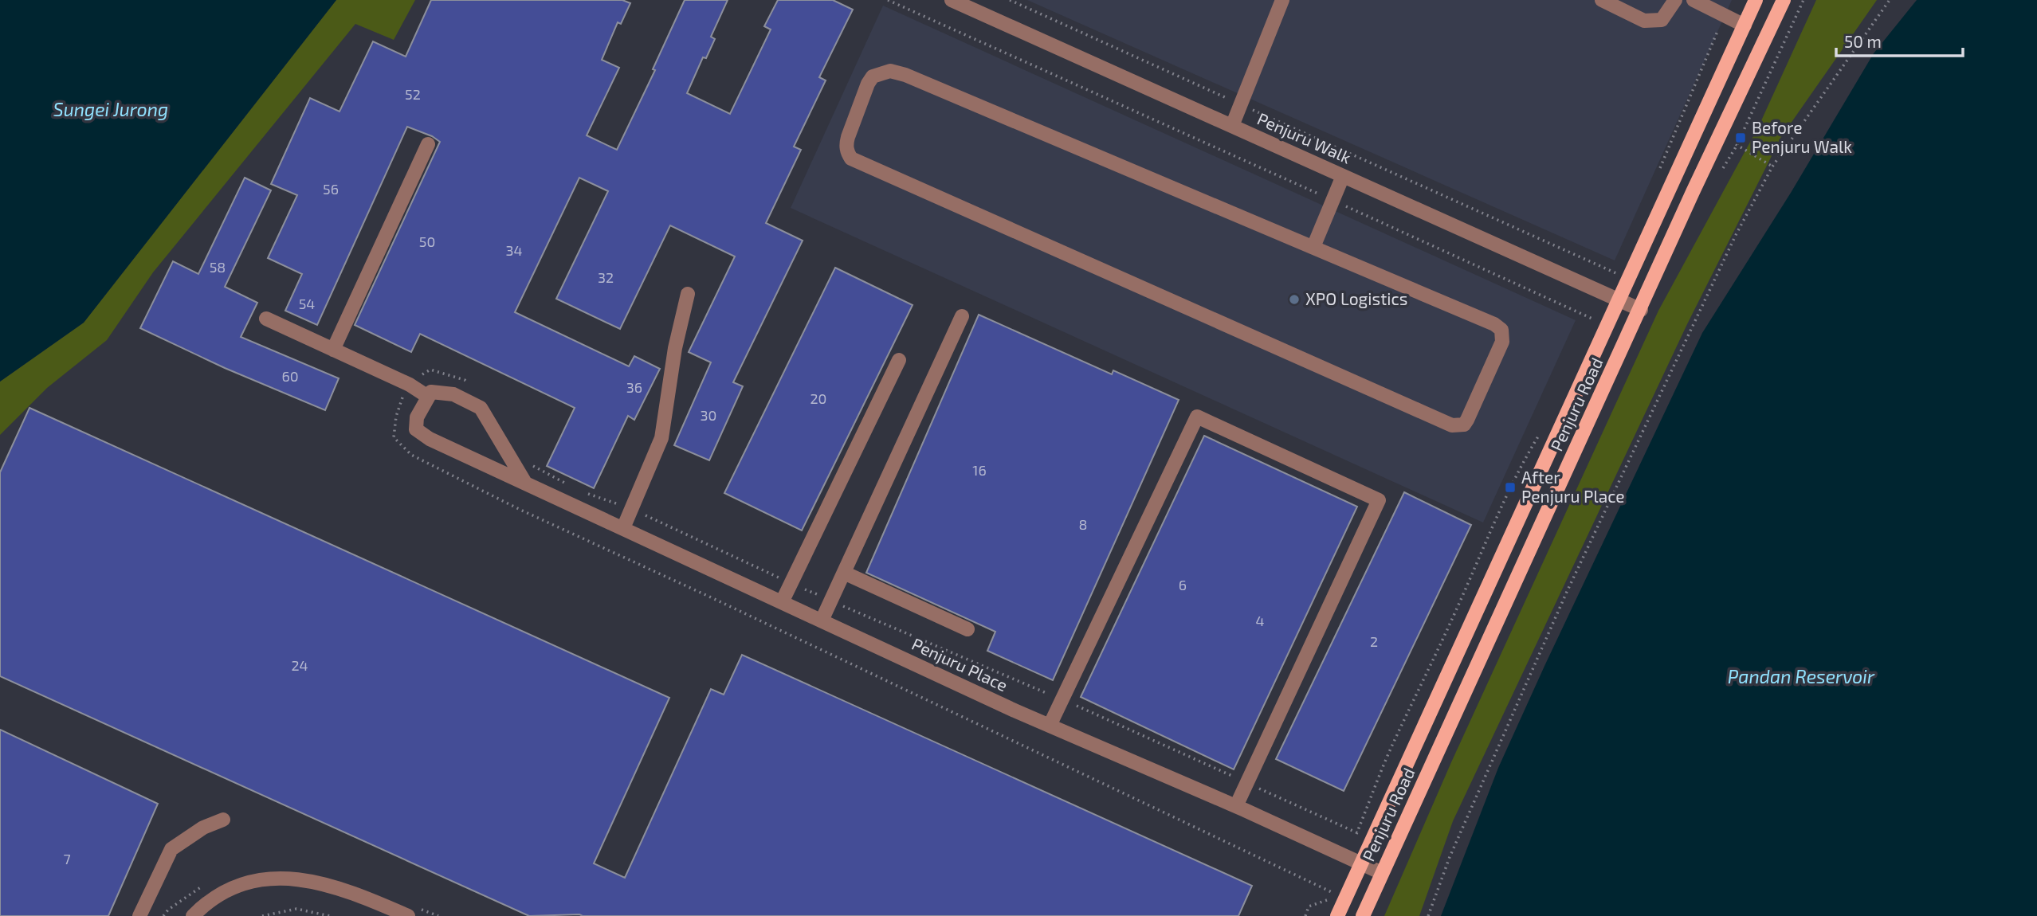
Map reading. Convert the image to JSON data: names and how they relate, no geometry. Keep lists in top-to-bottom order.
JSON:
{
  "streets": {
    "main road": ["Penjuru Road"],
    "street": ["Penjuru Walk", "Penjuru Place"]
  },
  "crossings": [
    ["Penjuru Walk", "Penjuru Road"],
    ["Penjuru Road", "Penjuru Place"]
  ],
  "water": ["Sungei Jurong", "Pandan Reservoir"],
  "places": {
    "transit": ["Before Penjuru Walk", "After Penjuru Place"],
    "other": ["XPO Logistics"]
  },
  "house_numbers": [
    "52",
    "56",
    "50",
    "34",
    "58",
    "32",
    "54",
    "60",
    "36",
    "20",
    "30",
    "16",
    "8",
    "6",
    "4",
    "2",
    "24",
    "7"
  ],
  "scale_bar": "50 m"
}
